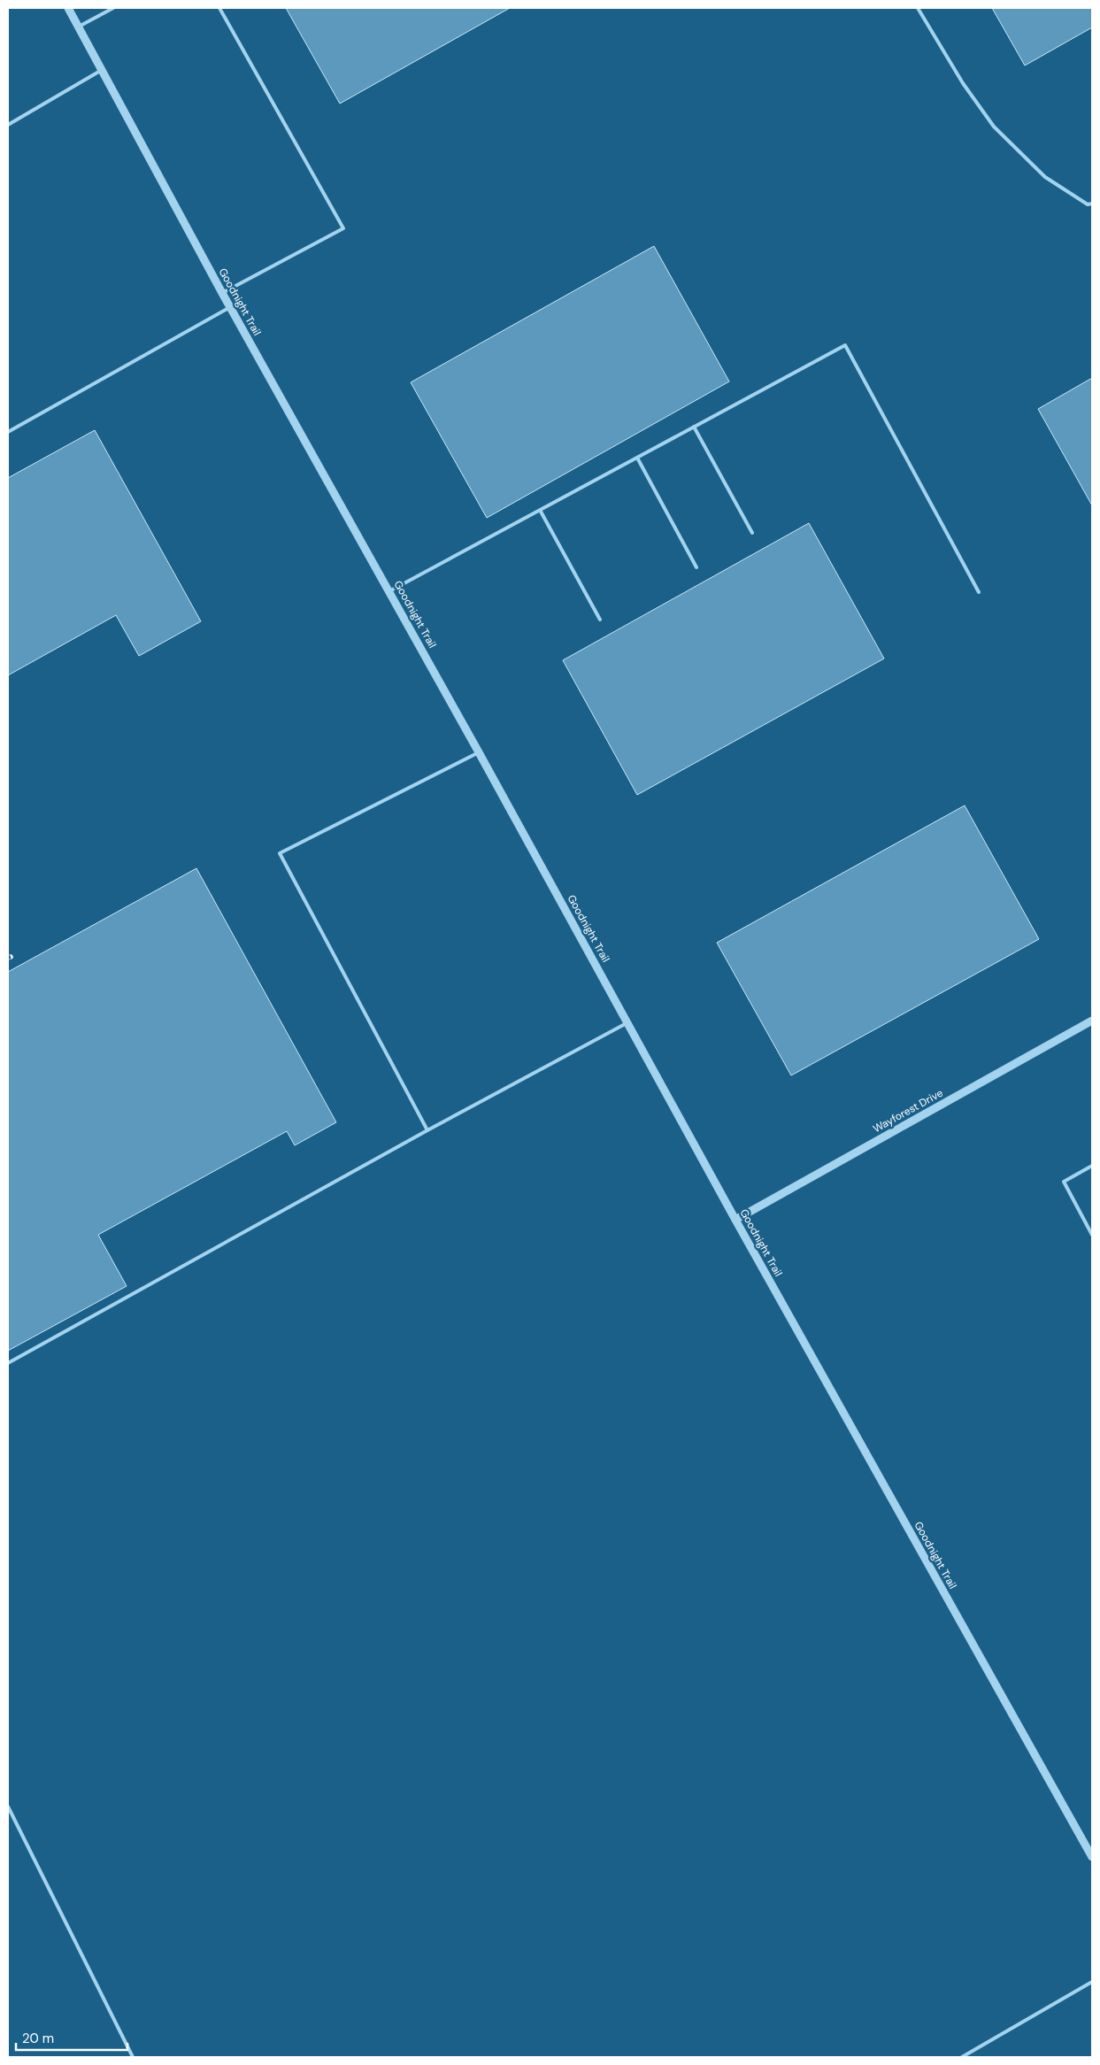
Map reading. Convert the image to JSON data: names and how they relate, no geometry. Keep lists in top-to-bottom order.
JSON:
{
  "streets": {
    "street": ["Goodnight Trail", "Wayforest Drive"]
  },
  "crossings": [
    ["Goodnight Trail", "Wayforest Drive"]
  ],
  "scale_bar": "20 m"
}
